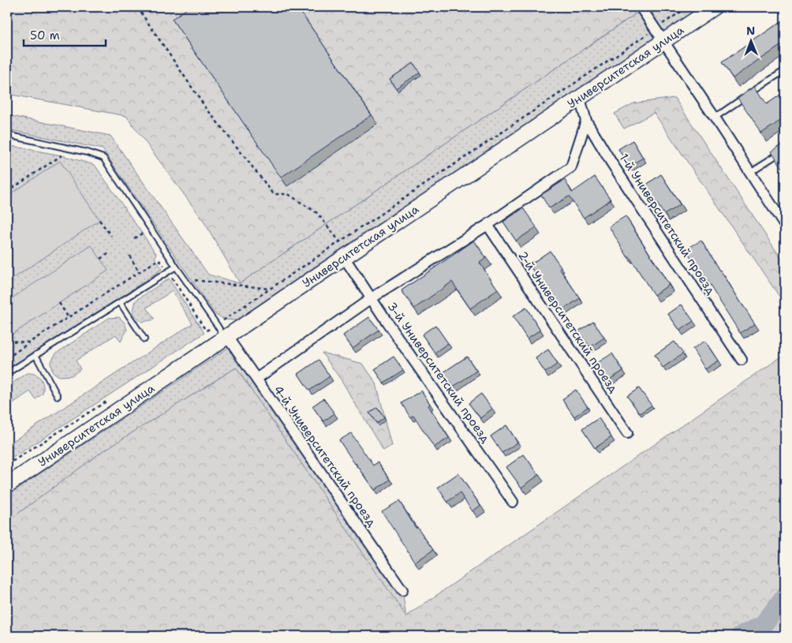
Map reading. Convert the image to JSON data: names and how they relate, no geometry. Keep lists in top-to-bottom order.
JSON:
{
  "streets": {
    "street": [
      "Университетская улица",
      "1-й Университетский проезд",
      "2-й Университетский проезд",
      "3-й Университетский проезд",
      "4-й Университетский проезд"
    ]
  },
  "crossings": [
    ["Университетская улица", "1-й Университетский проезд"],
    ["Университетская улица", "3-й Университетский проезд"],
    ["Университетская улица", "4-й Университетский проезд"]
  ],
  "scale_bar": "50 m",
  "north": "top"
}
